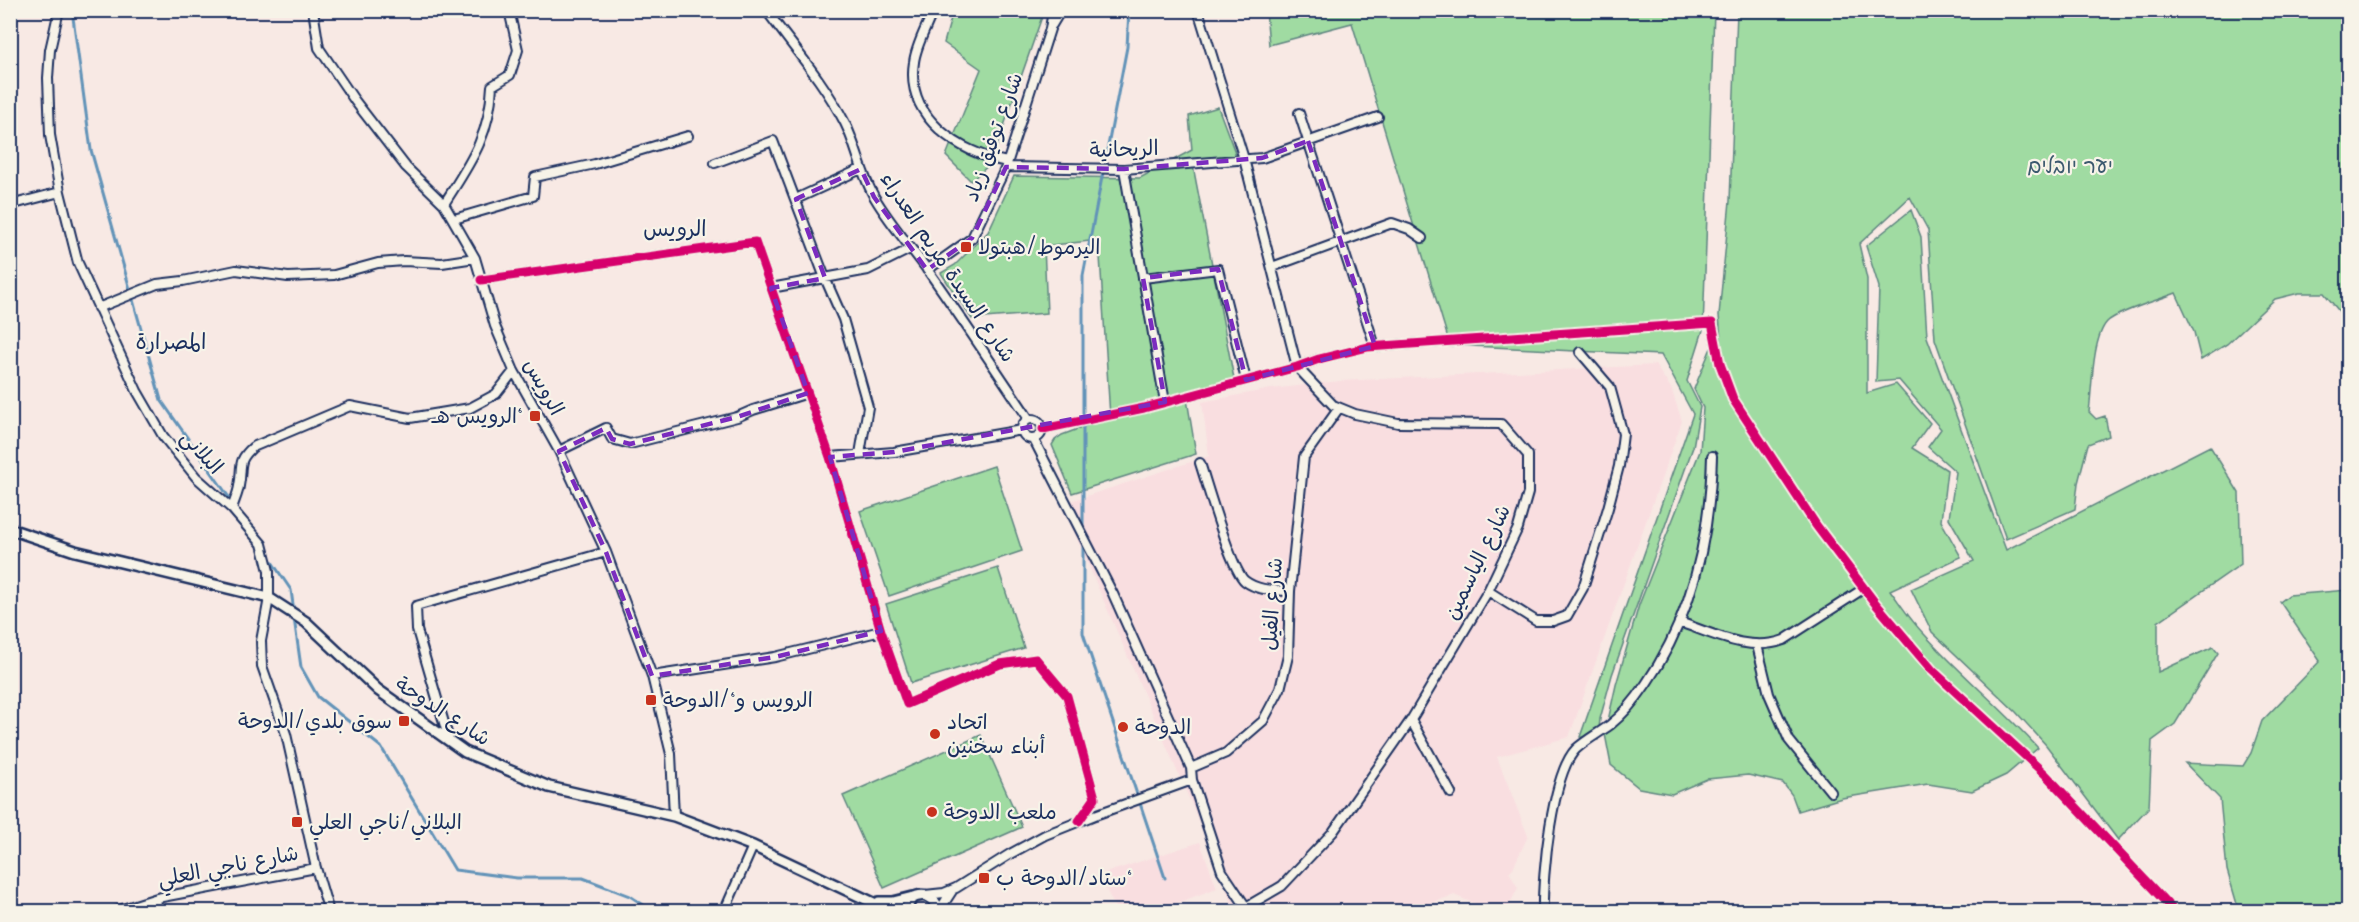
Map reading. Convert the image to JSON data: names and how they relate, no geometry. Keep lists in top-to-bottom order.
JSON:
{
  "streets": {
    "street": [
      "شارع توفيق زياد",
      "الريحانية",
      "شارع السيدة مريم العدراء",
      "الرويس",
      "البلاني",
      "شارع الياسمين",
      "شارع الفيل",
      "شارع الدوحة",
      "شارع ناجي العلي"
    ]
  },
  "crossings": [
    ["شارع توفيق زياد", "الريحانية"],
    ["شارع توفيق زياد", "شارع السيدة مريم العدراء"],
    ["الرويس", "شارع الدوحة"],
    ["البلاني", "شارع الدوحة"],
    ["البلاني", "شارع ناجي العلي"],
    ["شارع الياسمين", "شارع الفيل"]
  ],
  "districts": ["الرويس", "المصرارة"],
  "parks": ["יער יובלים"],
  "places": {
    "transit": [
      "اليرموط/هبتولا",
      "الرويس هـ‘",
      "الرويس و‘/الدوحة",
      "سوق بلدي/الدوحة",
      "البلاني/ناجي العلي",
      "ستاد/الدوحة ب‘"
    ],
    "other": ["الدوحة", "اتحاد أبناء سخنين", "ملعب الدوحة"]
  }
}
